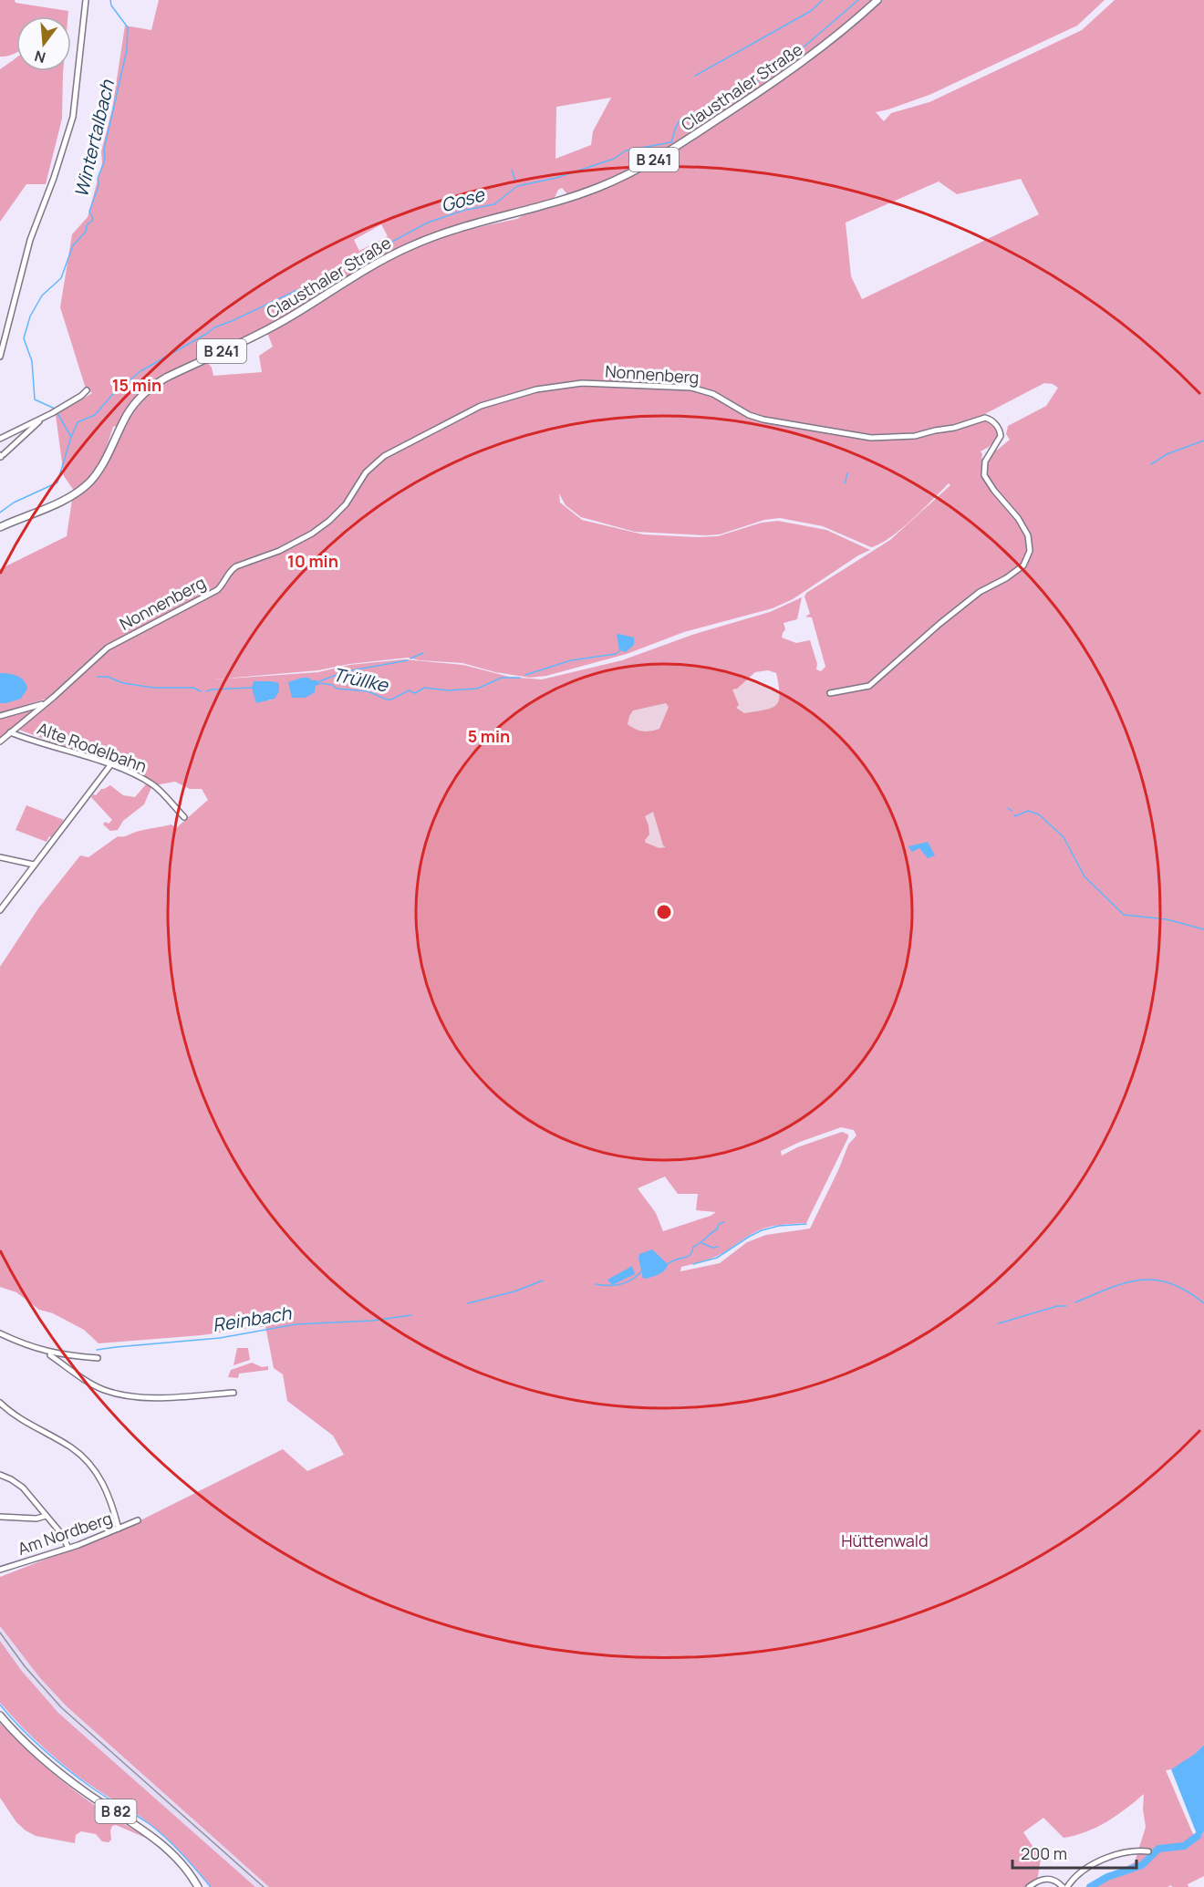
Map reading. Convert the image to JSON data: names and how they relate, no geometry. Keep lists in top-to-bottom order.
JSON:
{
  "streets": {
    "main road": ["Clausthaler Straße", "B 241", "B 82"],
    "street": ["Nonnenberg", "Alte Rodelbahn", "Am Nordberg"]
  },
  "water": [
    "Wintertalbach",
    "Gose",
    "Trüllke",
    "Reinbach"
  ],
  "parks": ["Hüttenwald"],
  "scale_bar": "200 m",
  "north": "bottom",
  "rings": ["15 min", "10 min", "5 min"]
}
